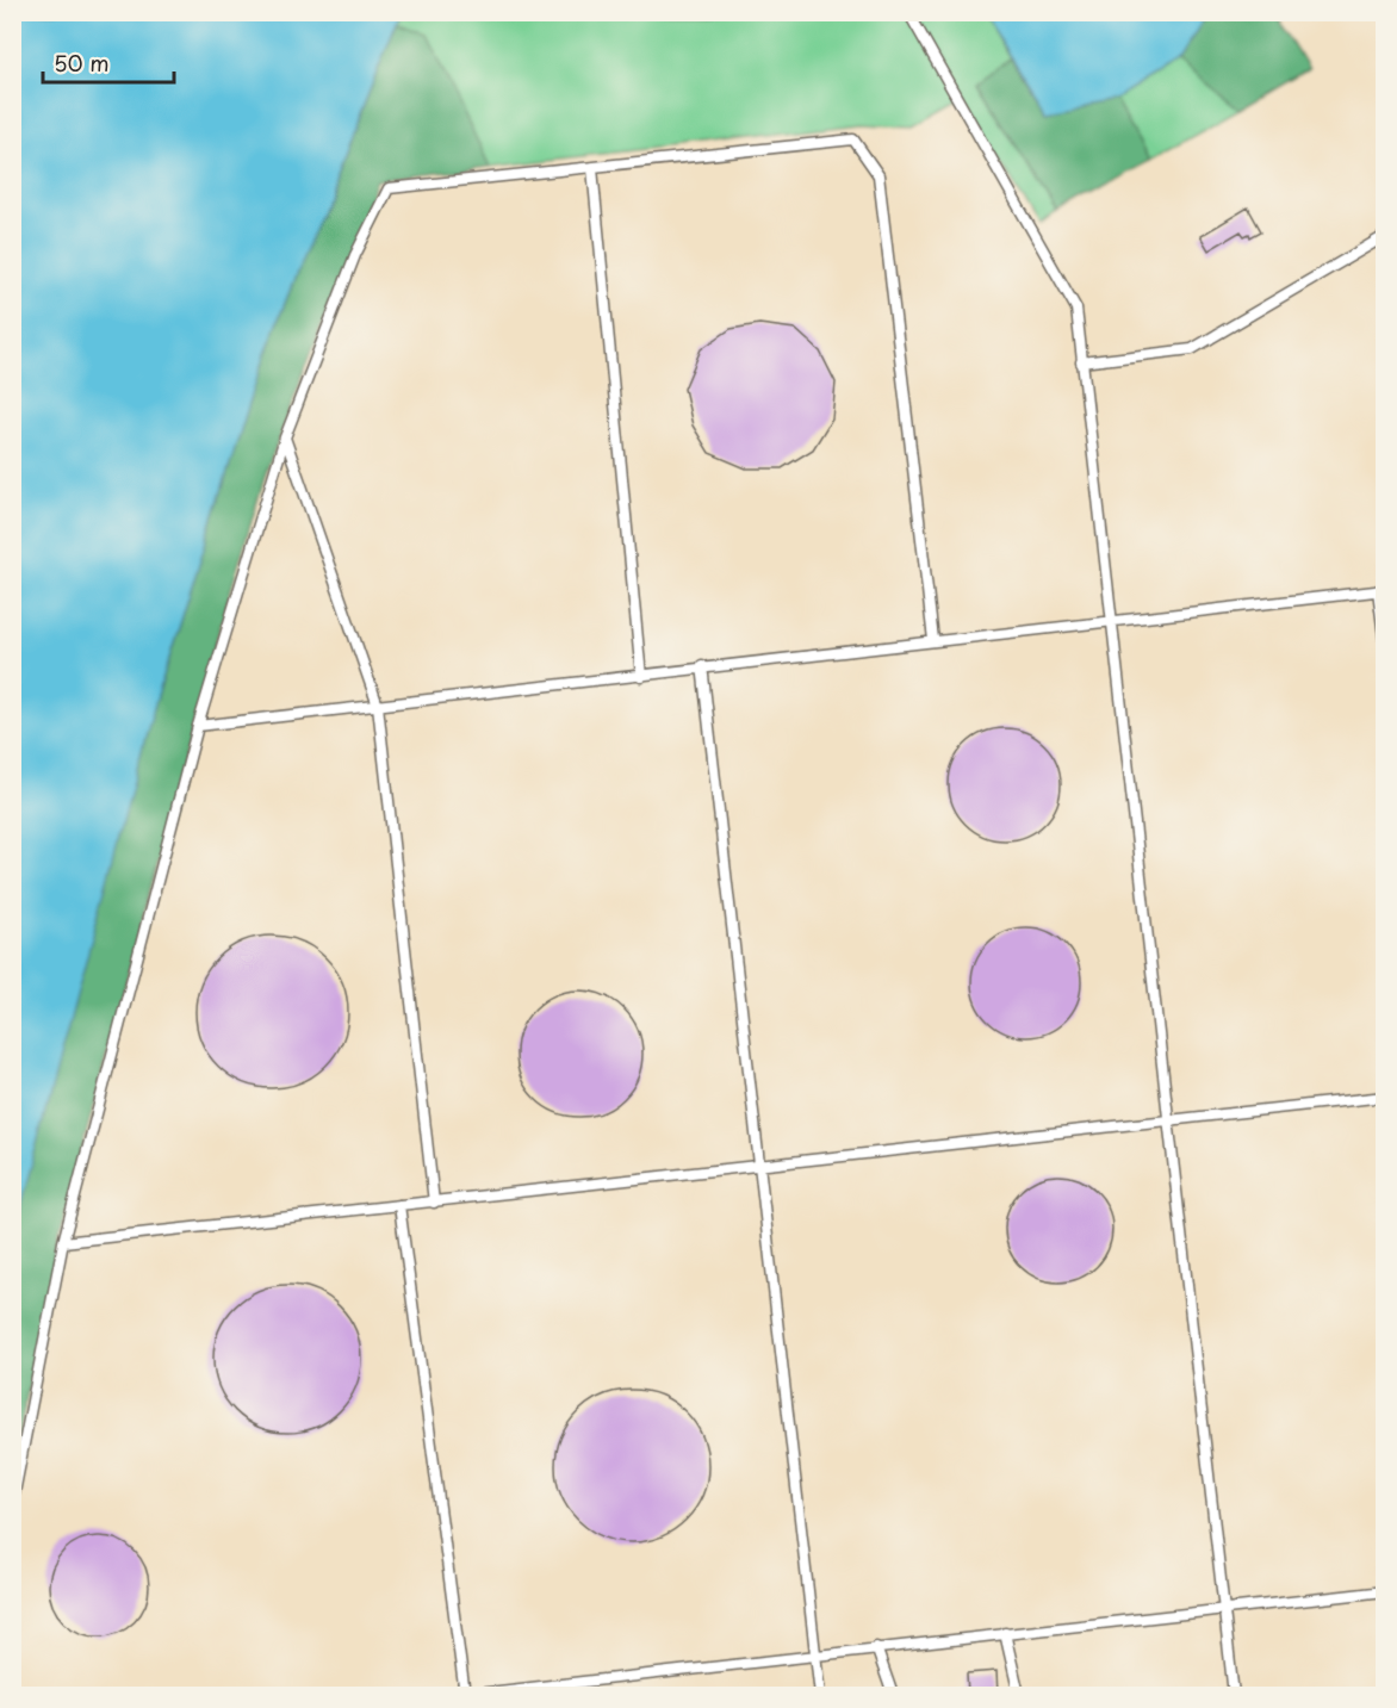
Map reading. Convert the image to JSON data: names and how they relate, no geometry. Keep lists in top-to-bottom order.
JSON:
{
  "scale_bar": "50 m"
}
